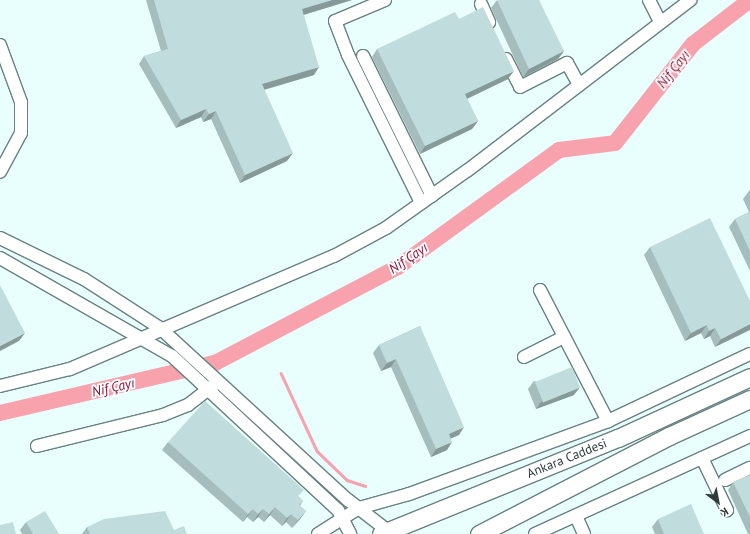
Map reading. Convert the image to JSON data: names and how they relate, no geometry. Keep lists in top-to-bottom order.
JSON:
{
  "streets": {
    "highway": ["Ankara Caddesi"]
  },
  "water": ["Nif Çayı"],
  "north": "bottom right"
}
